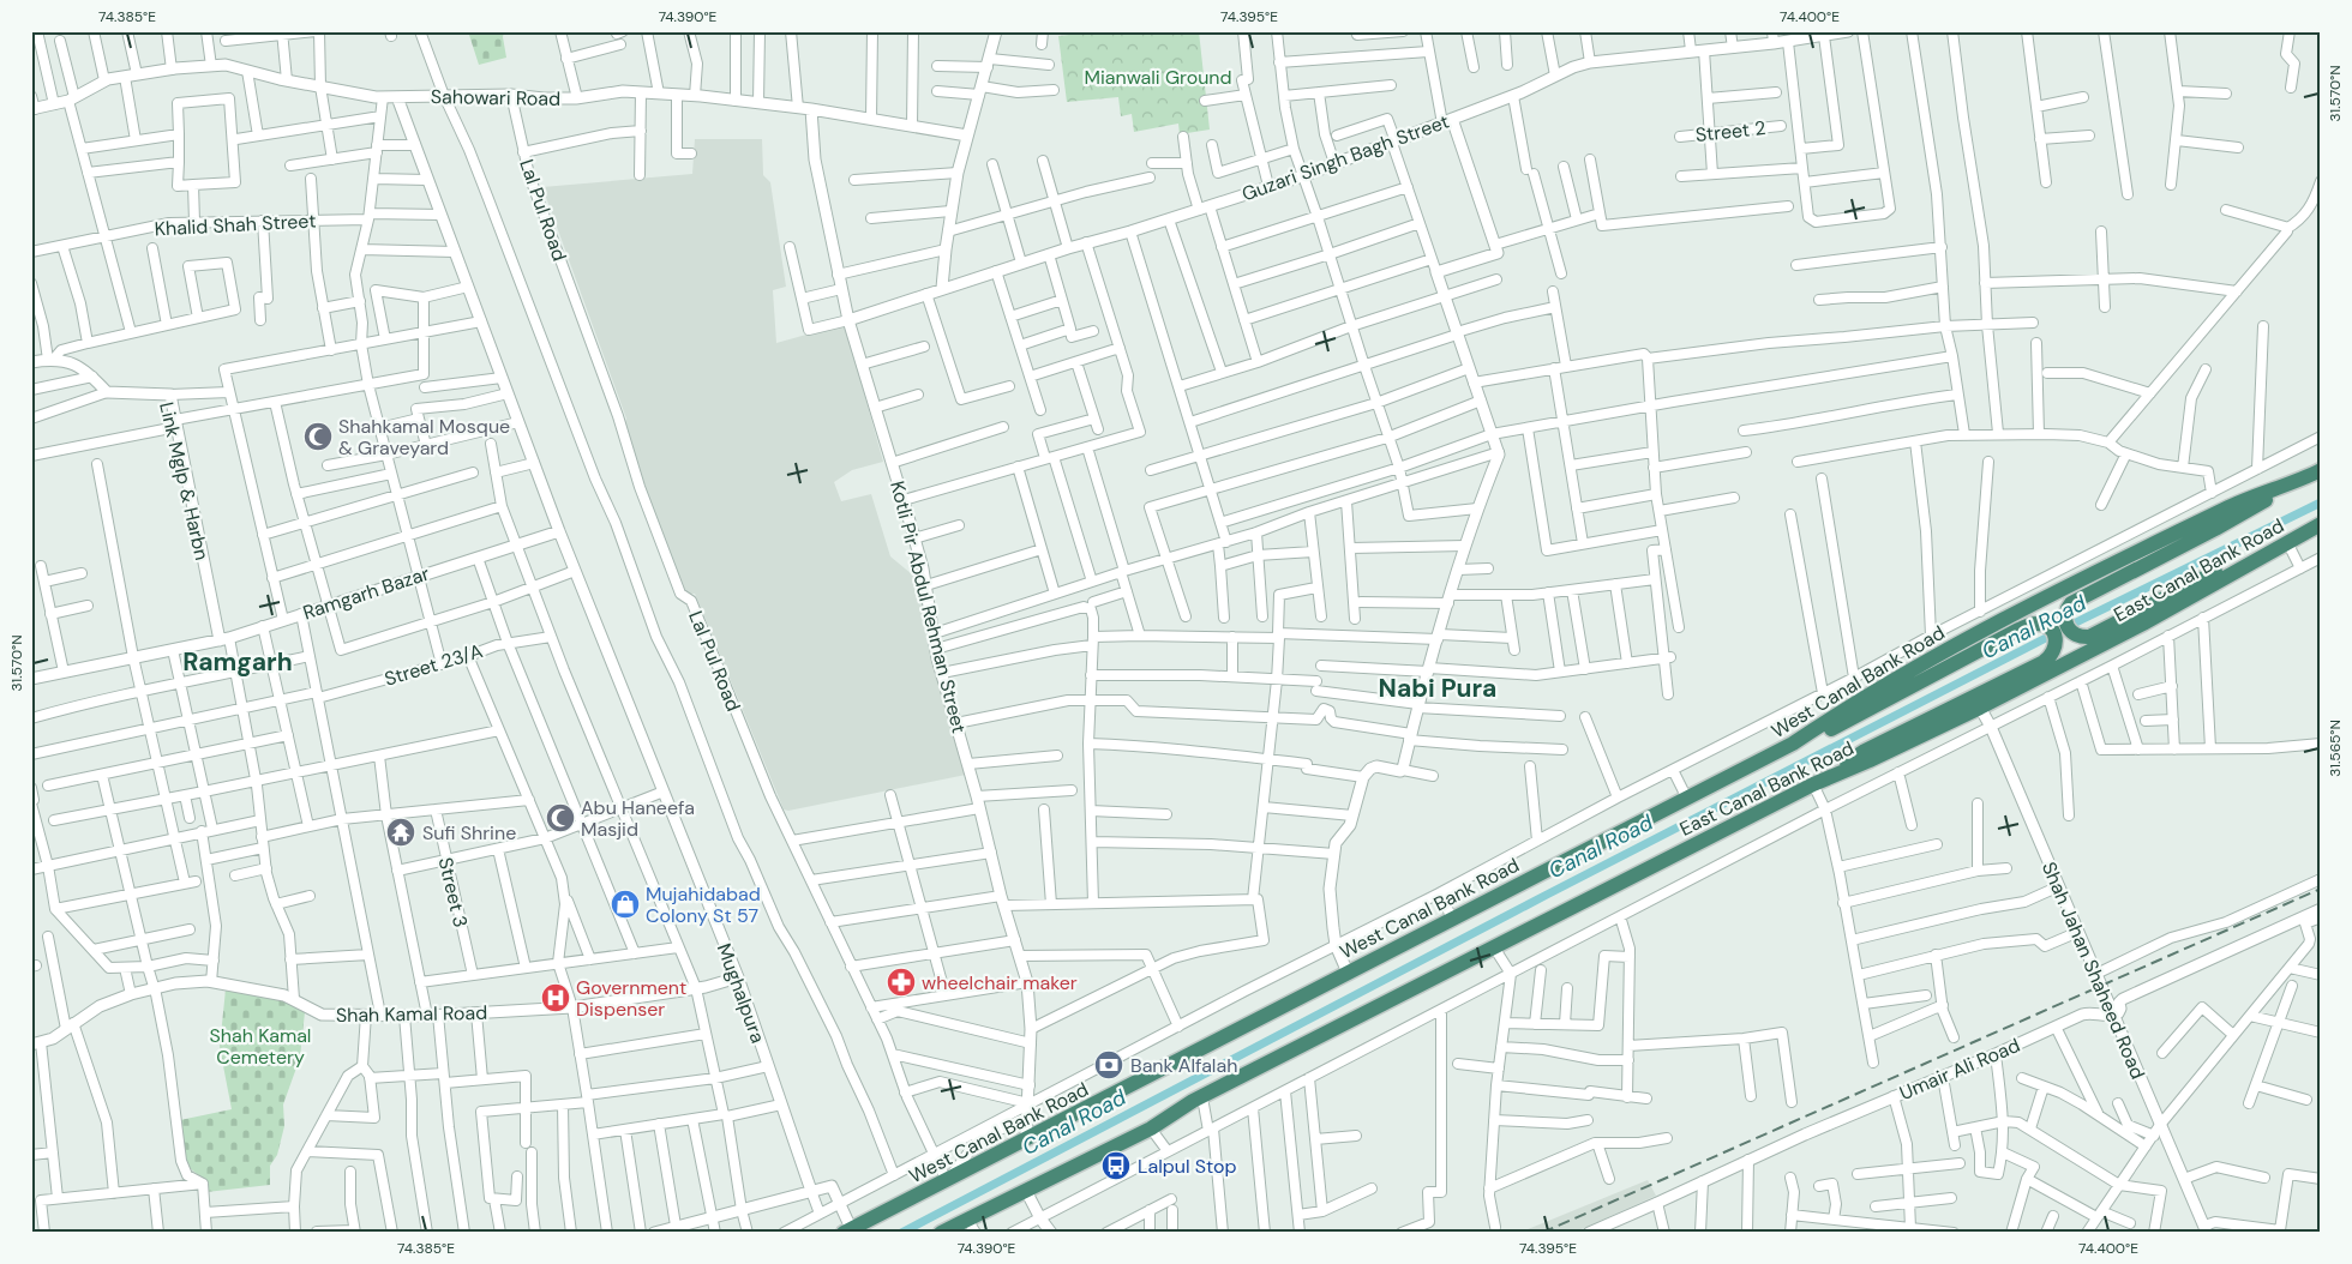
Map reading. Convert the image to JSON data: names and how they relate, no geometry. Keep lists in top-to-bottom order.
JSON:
{
  "streets": {
    "highway": ["East Canal Bank Road", "West Canal Bank Road"],
    "street": [
      "Sahowari Road",
      "Street 2",
      "Guzari Singh Bagh Street",
      "Lal Pul Road",
      "Khalid Shah Street",
      "Link Mglp & Harbn",
      "Ramgarh Bazar",
      "Kotli Pir Abdul Rehman Street",
      "Street 23/A",
      "Street 3",
      "Shah Jahan Shaheed Road",
      "Mughalpura",
      "Shah Kamal Road",
      "Umair Ali Road"
    ]
  },
  "crossings": [
    ["Sahowari Road", "Lal Pul Road"],
    ["Sahowari Road", "Kotli Pir Abdul Rehman Street"],
    ["Sahowari Road", "Mughalpura"],
    ["Guzari Singh Bagh Street", "Kotli Pir Abdul Rehman Street"],
    ["Lal Pul Road", "West Canal Bank Road"],
    ["Khalid Shah Street", "Mughalpura"],
    ["Link Mglp & Harbn", "Ramgarh Bazar"],
    ["East Canal Bank Road", "Shah Jahan Shaheed Road"],
    ["Ramgarh Bazar", "Mughalpura"],
    ["Kotli Pir Abdul Rehman Street", "West Canal Bank Road"],
    ["Shah Jahan Shaheed Road", "Umair Ali Road"],
    ["Mughalpura", "Shah Kamal Road"]
  ],
  "districts": ["Ramgarh", "Nabi Pura"],
  "water": ["Canal Road"],
  "parks": ["Mianwali Ground", "Shah Kamal Cemetery"],
  "places": {
    "mosque": ["Shahkamal Mosque & Graveyard", "Abu Haneefa Masjid"],
    "temple": ["Sufi Shrine"],
    "shop": ["Mujahidabad Colony St 57"],
    "pharmacy": ["wheelchair maker"],
    "hospital": ["Government Dispenser"],
    "bank": ["Bank Alfalah"],
    "bus stop": ["Lalpul Stop"]
  },
  "coordinates": [
    "74.385°E",
    "74.390°E",
    "74.395°E",
    "74.400°E",
    "31.570°N",
    "31.565°N"
  ]
}
